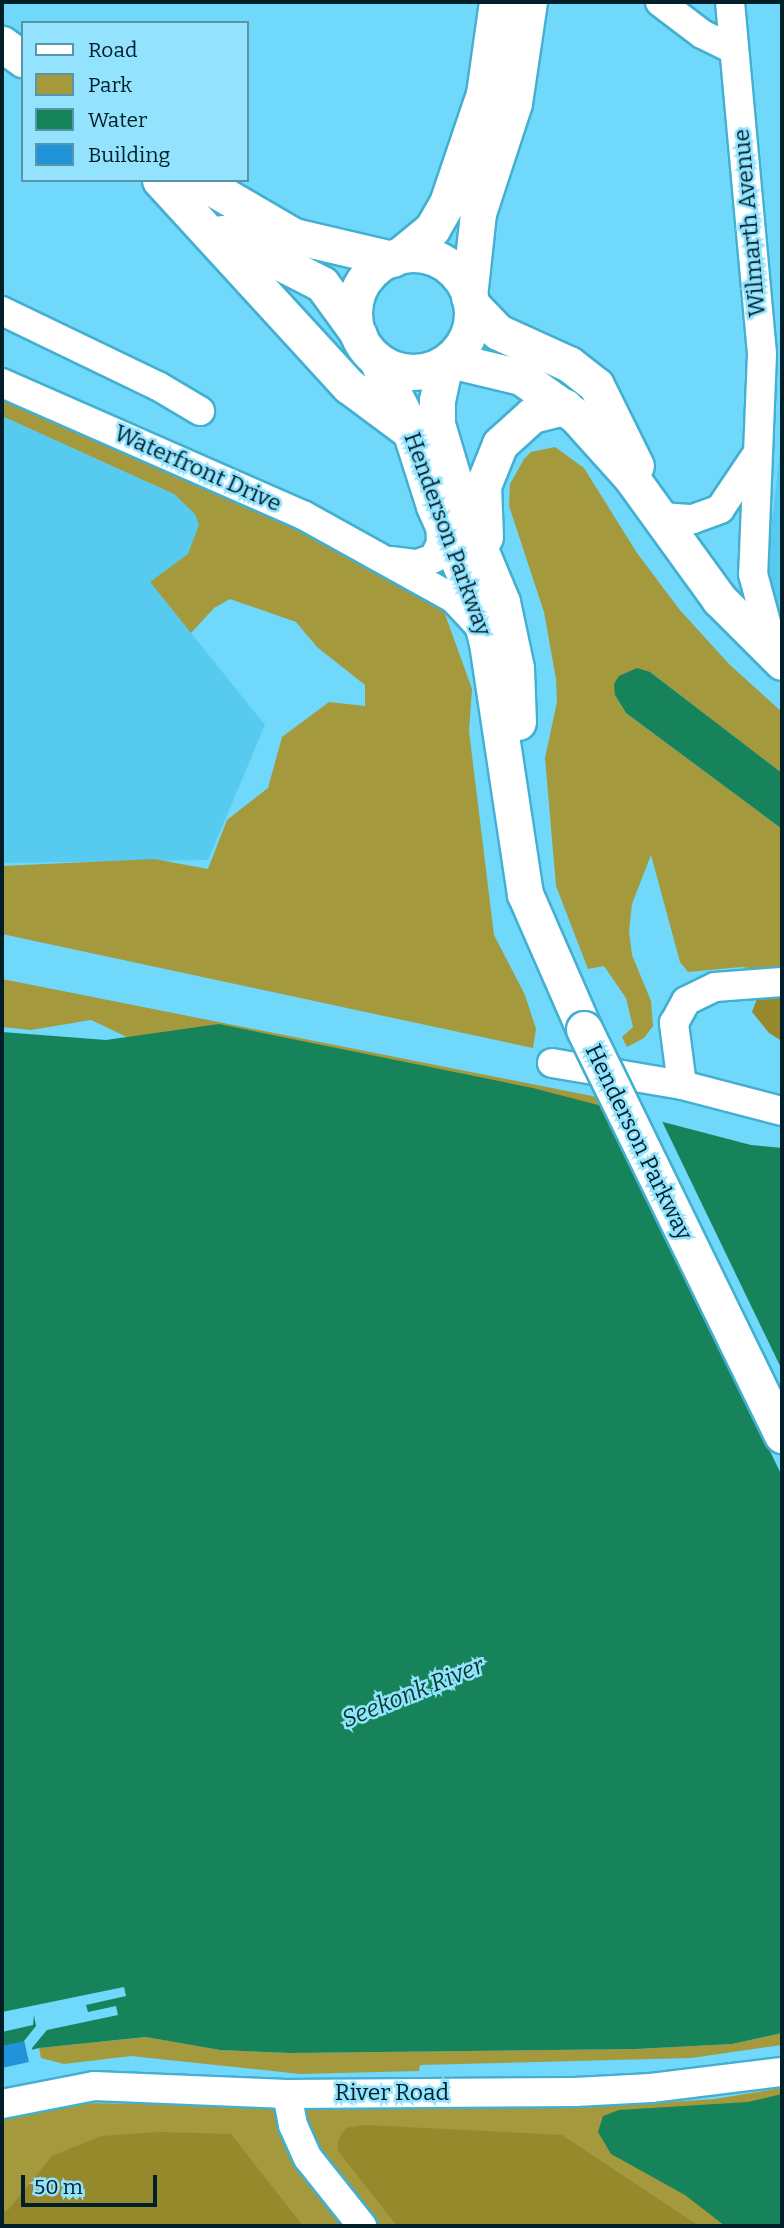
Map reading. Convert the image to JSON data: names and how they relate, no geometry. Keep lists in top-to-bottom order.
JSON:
{
  "streets": {
    "main road": ["Henderson Parkway"],
    "street": ["Wilmarth Avenue", "Waterfront Drive", "River Road"]
  },
  "crossings": [
    ["Waterfront Drive", "Henderson Parkway"]
  ],
  "water": ["Seekonk River"],
  "legend": [
    "Road",
    "Park",
    "Water",
    "Building"
  ],
  "scale_bar": "50 m"
}
